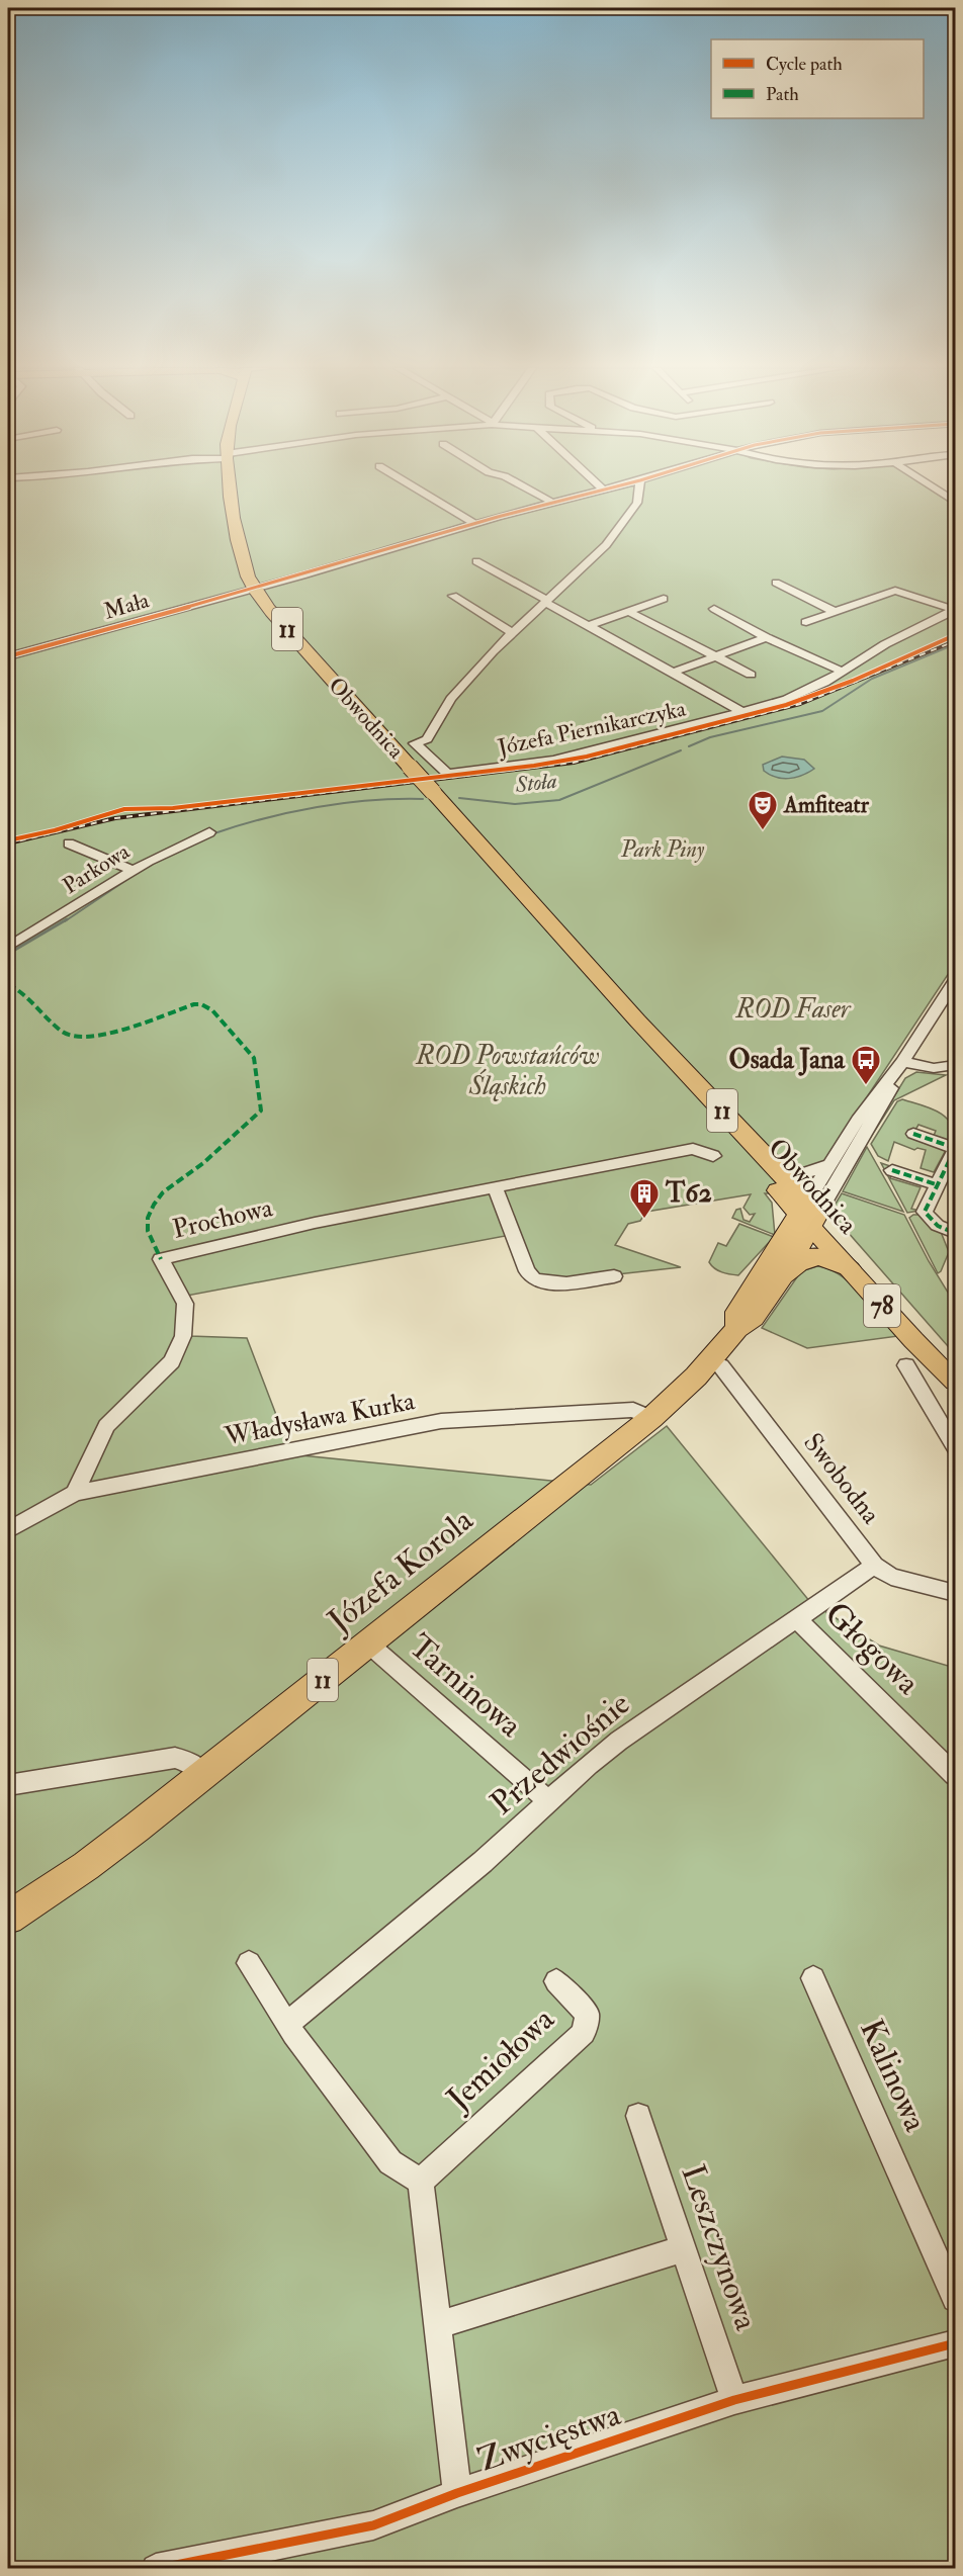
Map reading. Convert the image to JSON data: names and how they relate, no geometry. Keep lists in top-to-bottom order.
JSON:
{
  "streets": {
    "highway": ["11", "Obwodnica", "Józefa Korola"],
    "main road": ["78"],
    "street": [
      "Mała",
      "Józefa Piernikarczyka",
      "Parkowa",
      "Prochowa",
      "Władysława Kurka",
      "Swobodna",
      "Głogowa",
      "Tarninowa",
      "Przedwiośnie",
      "Jemiołowa",
      "Kalinowa",
      "Leszczynowa",
      "Zwycięstwa"
    ]
  },
  "crossings": [
    ["Mała", "Obwodnica"],
    ["Obwodnica", "Józefa Korola"],
    ["Prochowa", "Władysława Kurka"],
    ["Władysława Kurka", "Józefa Korola"],
    ["Swobodna", "Józefa Korola"],
    ["Swobodna", "Przedwiośnie"],
    ["Józefa Korola", "Tarninowa"],
    ["Głogowa", "Przedwiośnie"],
    ["Tarninowa", "Przedwiośnie"],
    ["Leszczynowa", "Zwycięstwa"]
  ],
  "water": ["Stoła"],
  "parks": ["Park Piny", "ROD Faser", "ROD Powstańców Śląskich"],
  "places": {
    "theatre": ["Amfiteatr"],
    "bus stop": ["Osada Jana"],
    "building": ["T62"]
  },
  "legend": ["Cycle path", "Path"]
}
